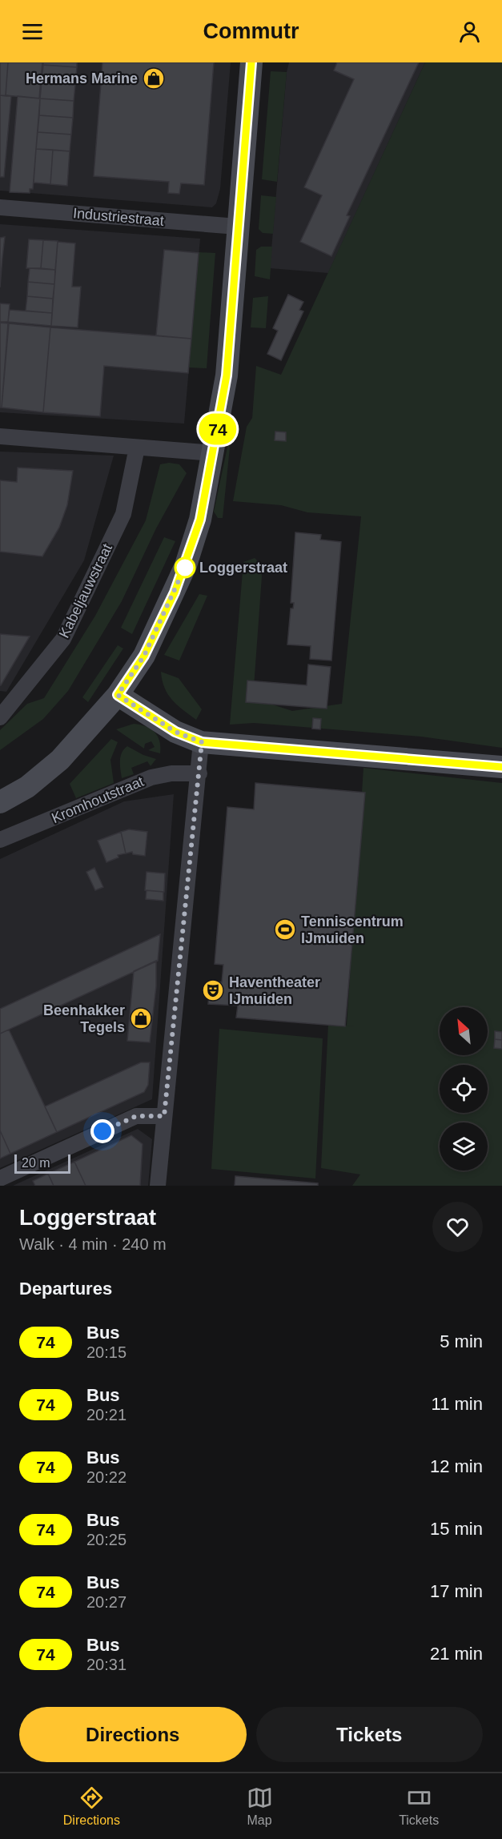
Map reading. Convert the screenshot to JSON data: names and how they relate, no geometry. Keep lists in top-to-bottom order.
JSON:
{
  "streets": {
    "street": ["Industriestraat", "Kabeljauwstraat", "Kromhoutstraat"]
  },
  "places": {
    "shop": ["Hermans Marine", "Beenhakker Tegels"],
    "other": ["Loggerstraat"],
    "sports": ["Tenniscentrum IJmuiden"],
    "theatre": ["Haventheater IJmuiden"]
  },
  "lines": ["bus line 74"],
  "scale_bar": "20 m",
  "north": "top left",
  "page": {
    "header": "Commutr",
    "on_map": "74",
    "scale": "20 m",
    "heading": [
      ["Loggerstraat", "Walk · 4 min · 240 m"],
      "Departures"
    ],
    "list": [
      {
        "mark": "74",
        "name": "Bus",
        "note": "20:15",
        "value": "5 min"
      },
      {
        "mark": "74",
        "name": "Bus",
        "note": "20:21",
        "value": "11 min"
      },
      {
        "mark": "74",
        "name": "Bus",
        "note": "20:22",
        "value": "12 min"
      },
      {
        "mark": "74",
        "name": "Bus",
        "note": "20:25",
        "value": "15 min"
      },
      {
        "mark": "74",
        "name": "Bus",
        "note": "20:27",
        "value": "17 min"
      },
      {
        "mark": "74",
        "name": "Bus",
        "note": "20:31",
        "value": "21 min"
      }
    ],
    "buttons": ["Directions", "Tickets"],
    "tabs": ["Directions", "Map", "Tickets"]
  }
}
